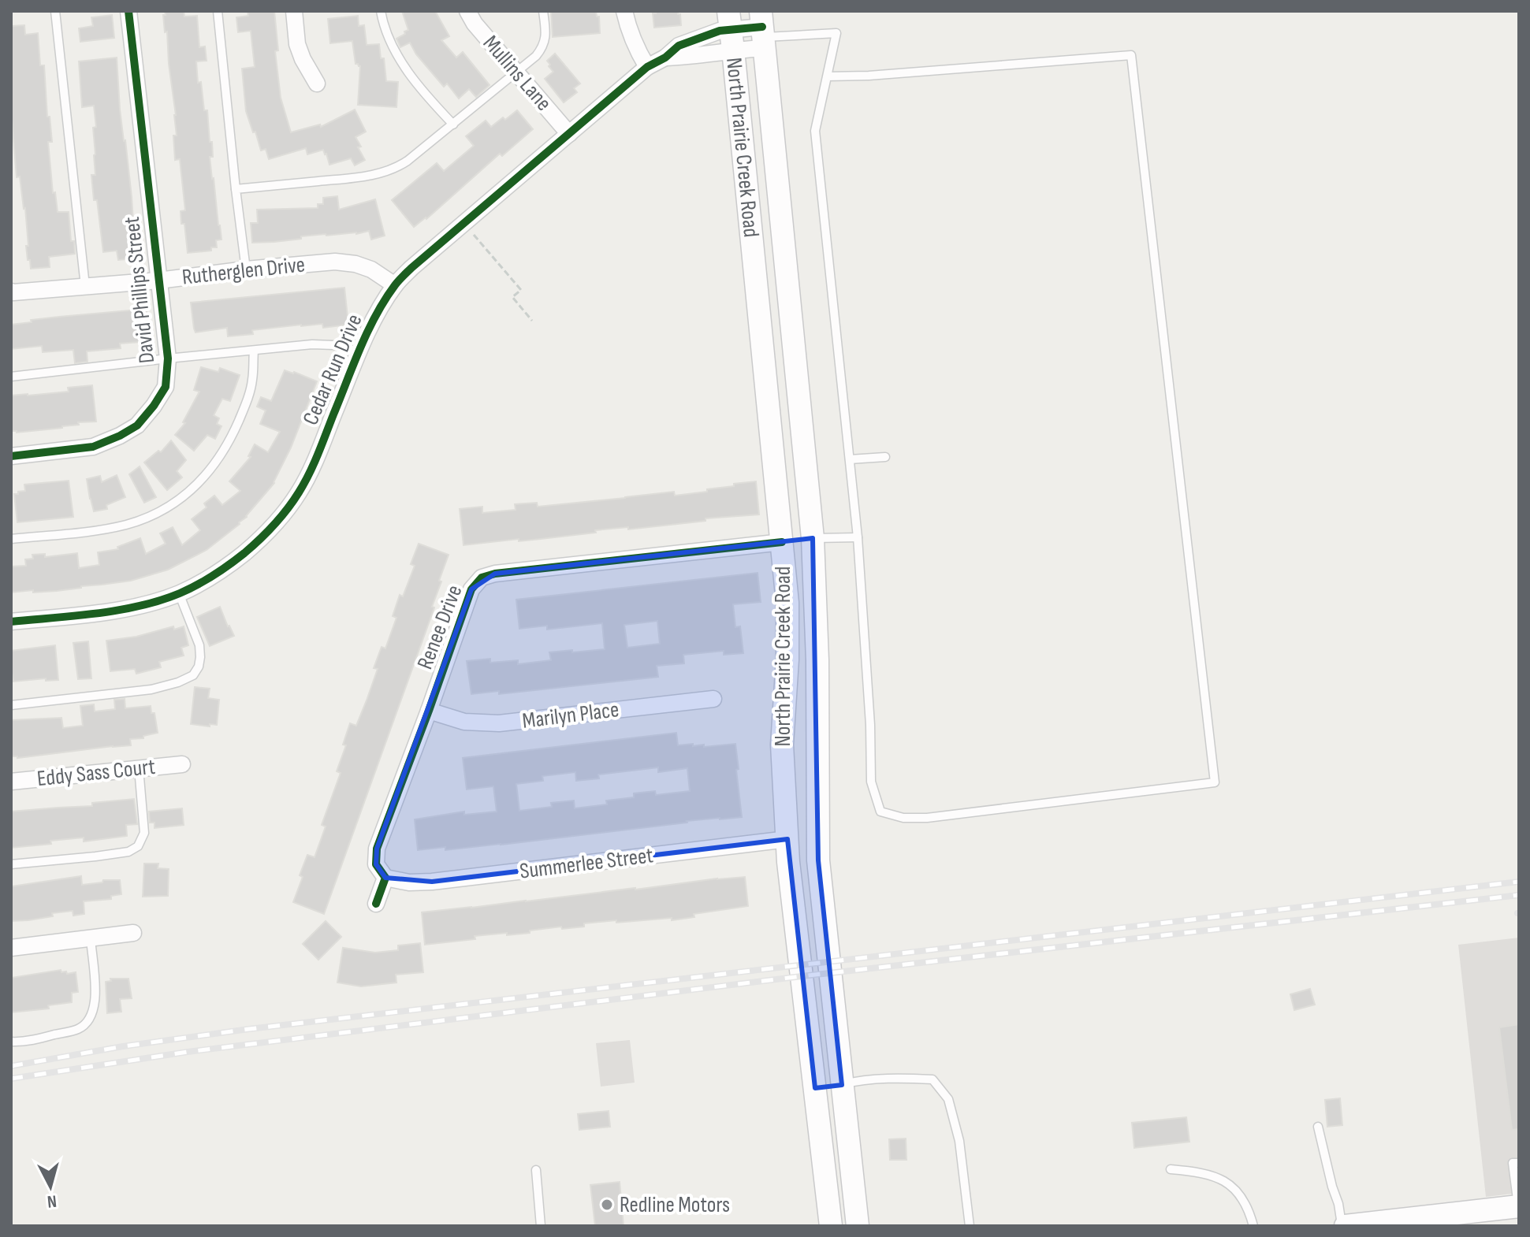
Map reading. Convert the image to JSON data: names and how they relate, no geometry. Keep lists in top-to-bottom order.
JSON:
{
  "streets": {
    "main road": ["North Prairie Creek Road"],
    "street": [
      "Mullins Lane",
      "Rutherglen Drive",
      "David Phillips Street",
      "Cedar Run Drive",
      "Renee Drive",
      "Marilyn Place",
      "Eddy Sass Court",
      "Summerlee Street"
    ]
  },
  "crossings": [
    ["Mullins Lane", "Cedar Run Drive"],
    ["North Prairie Creek Road", "Cedar Run Drive"],
    ["North Prairie Creek Road", "Renee Drive"],
    ["North Prairie Creek Road", "Summerlee Street"],
    ["Rutherglen Drive", "David Phillips Street"],
    ["Rutherglen Drive", "Cedar Run Drive"],
    ["Renee Drive", "Marilyn Place"],
    ["Renee Drive", "Summerlee Street"]
  ],
  "places": ["Redline Motors"],
  "north": "bottom"
}
